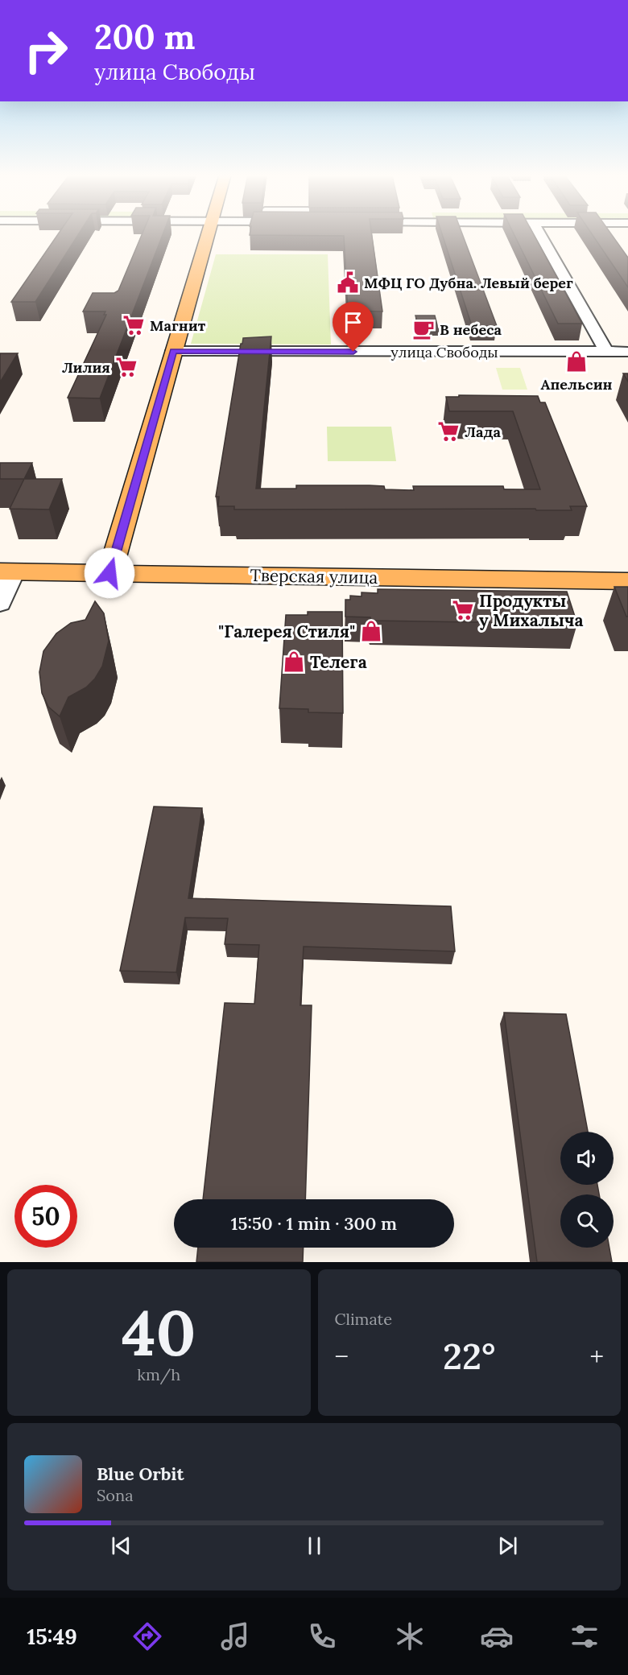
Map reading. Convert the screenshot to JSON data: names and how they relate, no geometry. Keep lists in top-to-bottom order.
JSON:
{
  "streets": {
    "main road": ["Тверская улица"],
    "street": ["улица Свободы"]
  },
  "places": {
    "public building": ["МФЦ ГО Дубна. Левый берег"],
    "supermarket": [
      "Магнит",
      "Лилия",
      "Лада",
      "Продукты у Михалыча"
    ],
    "cafe": ["В небеса"],
    "shop": ["Апельсин", "\"Галерея Стиля\"", "Телега"]
  },
  "page": {
    "turn": ["200 m", "улица Свободы"],
    "limit": "50",
    "trip": "15:50 · 1 min · 300 m",
    "tile": [
      ["40", "km/h"],
      "Climate"
    ],
    "heat": ["−", "22°", "+"],
    "song": ["Blue Orbit", "Sona"],
    "tabs": "15:49"
  }
}
